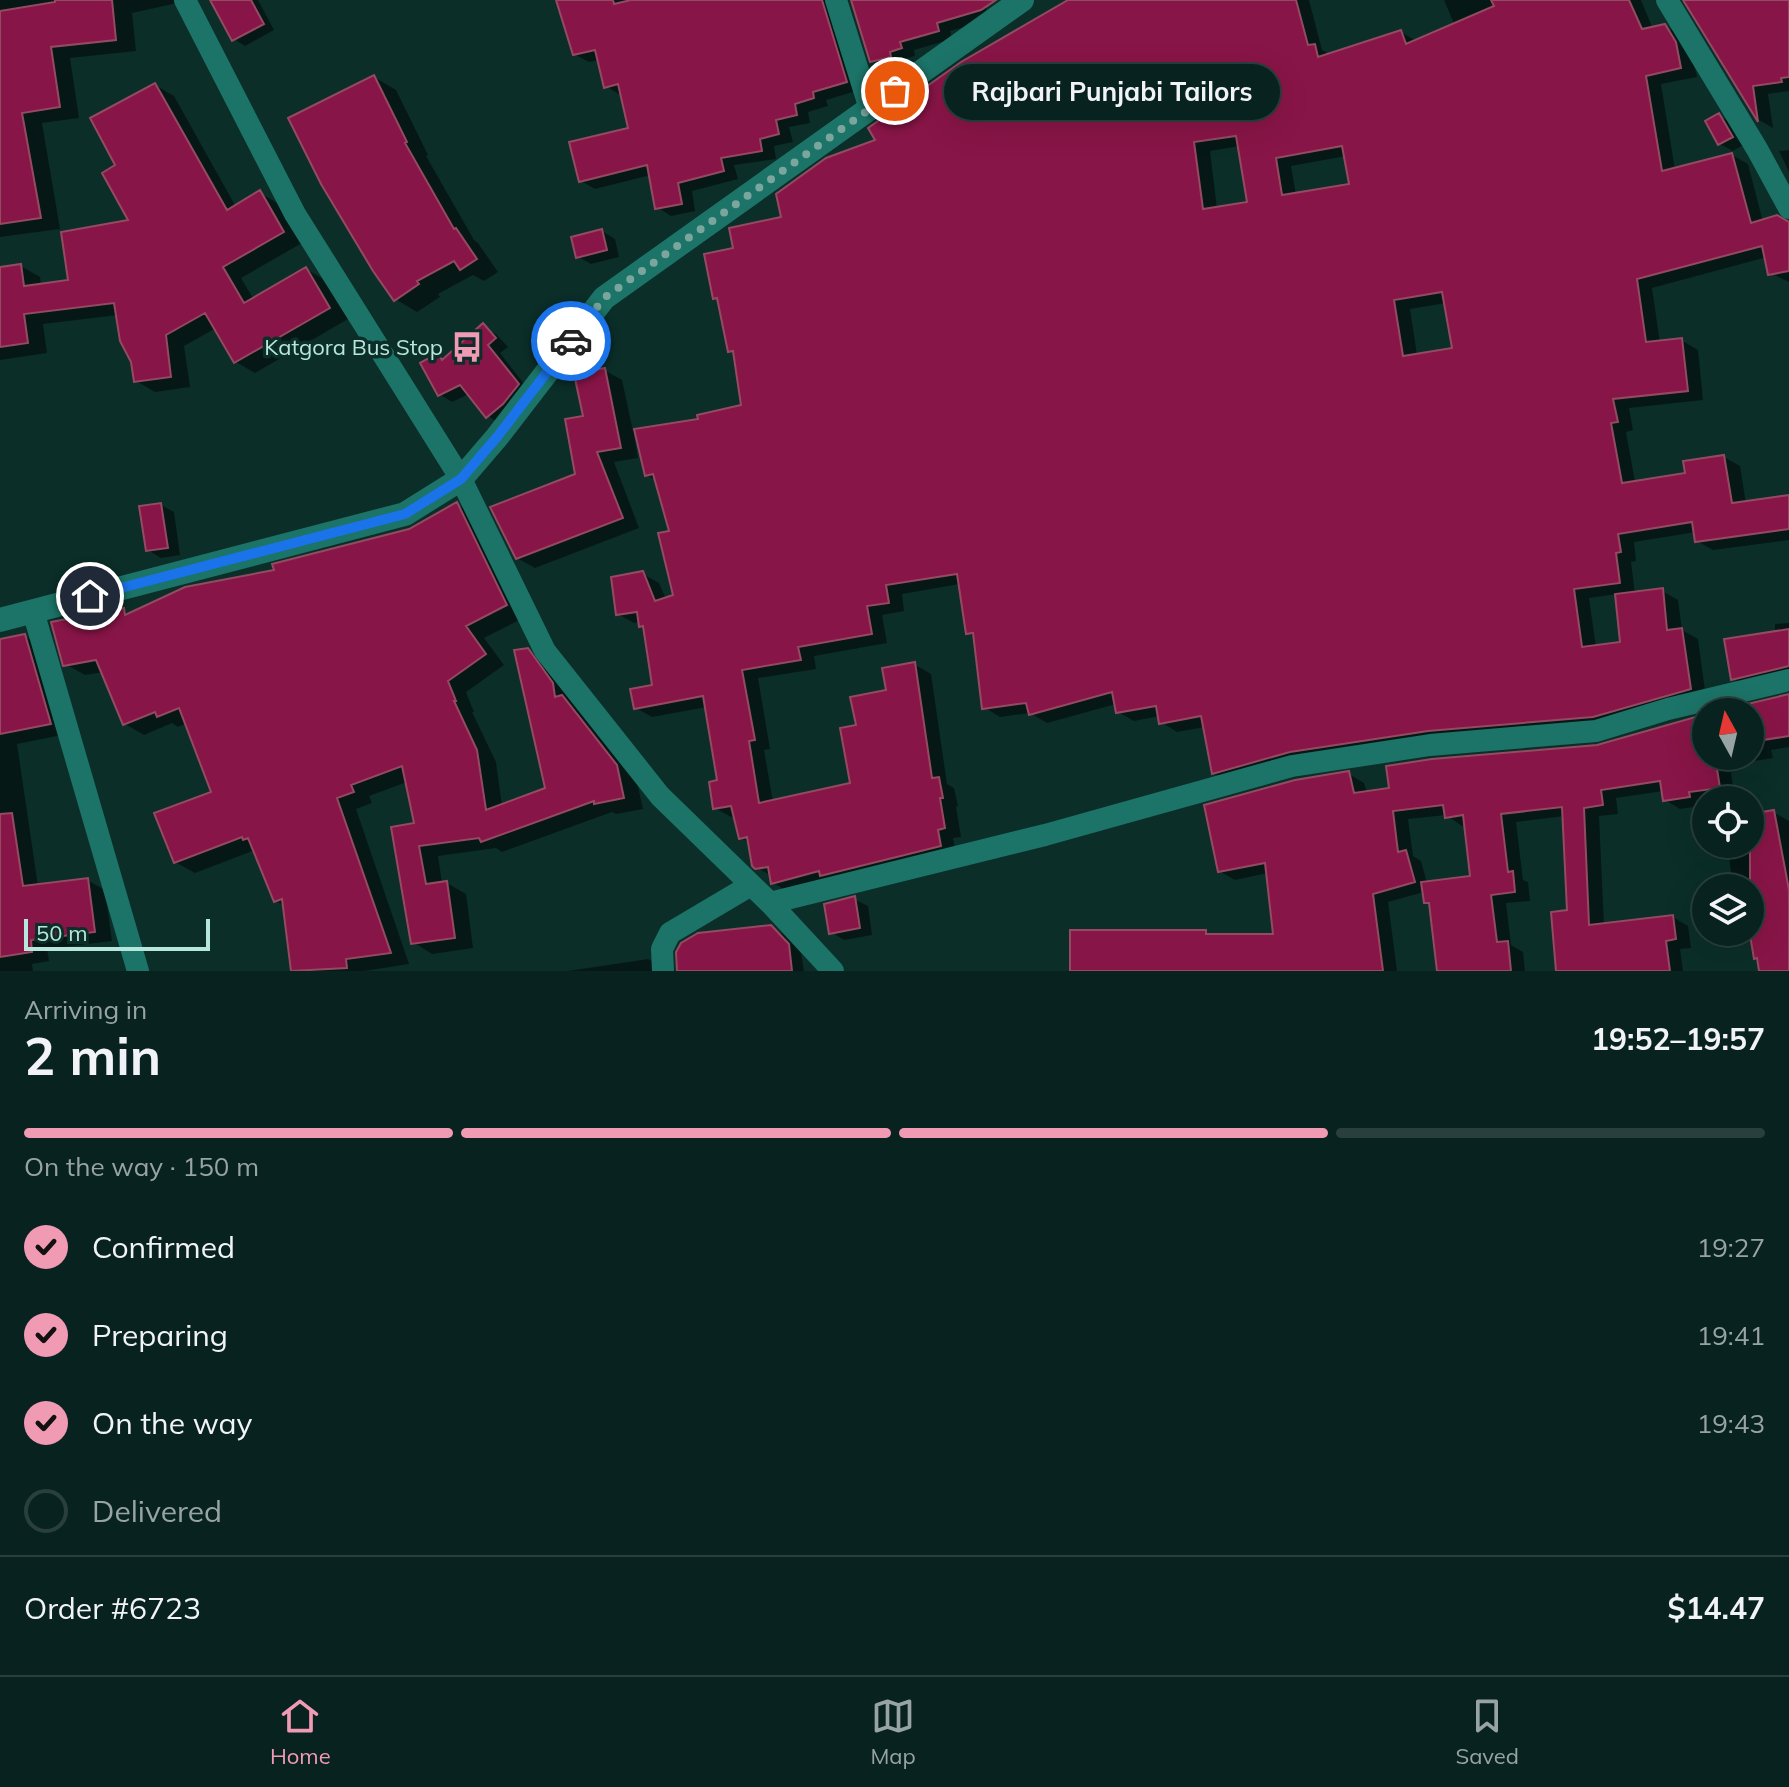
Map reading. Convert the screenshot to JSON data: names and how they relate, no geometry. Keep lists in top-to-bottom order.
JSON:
{
  "places": {
    "other": ["Rajbari Punjabi Tailors"],
    "bus stop": ["Katgora Bus Stop"]
  },
  "scale_bar": "50 m",
  "north": "top",
  "page": {
    "bubble": "Rajbari Punjabi Tailors",
    "scale": "50 m",
    "heading": ["2 min", "Arriving in", "19:52–19:57"],
    "panel": ["Order #6723", "$14.47"],
    "bar": "On the way · 150 m",
    "list": [
      ["Confirmed", "19:27"],
      ["Preparing", "19:41"],
      ["On the way", "19:43"],
      "Delivered"
    ],
    "tabs": ["Home", "Map", "Saved"]
  }
}
